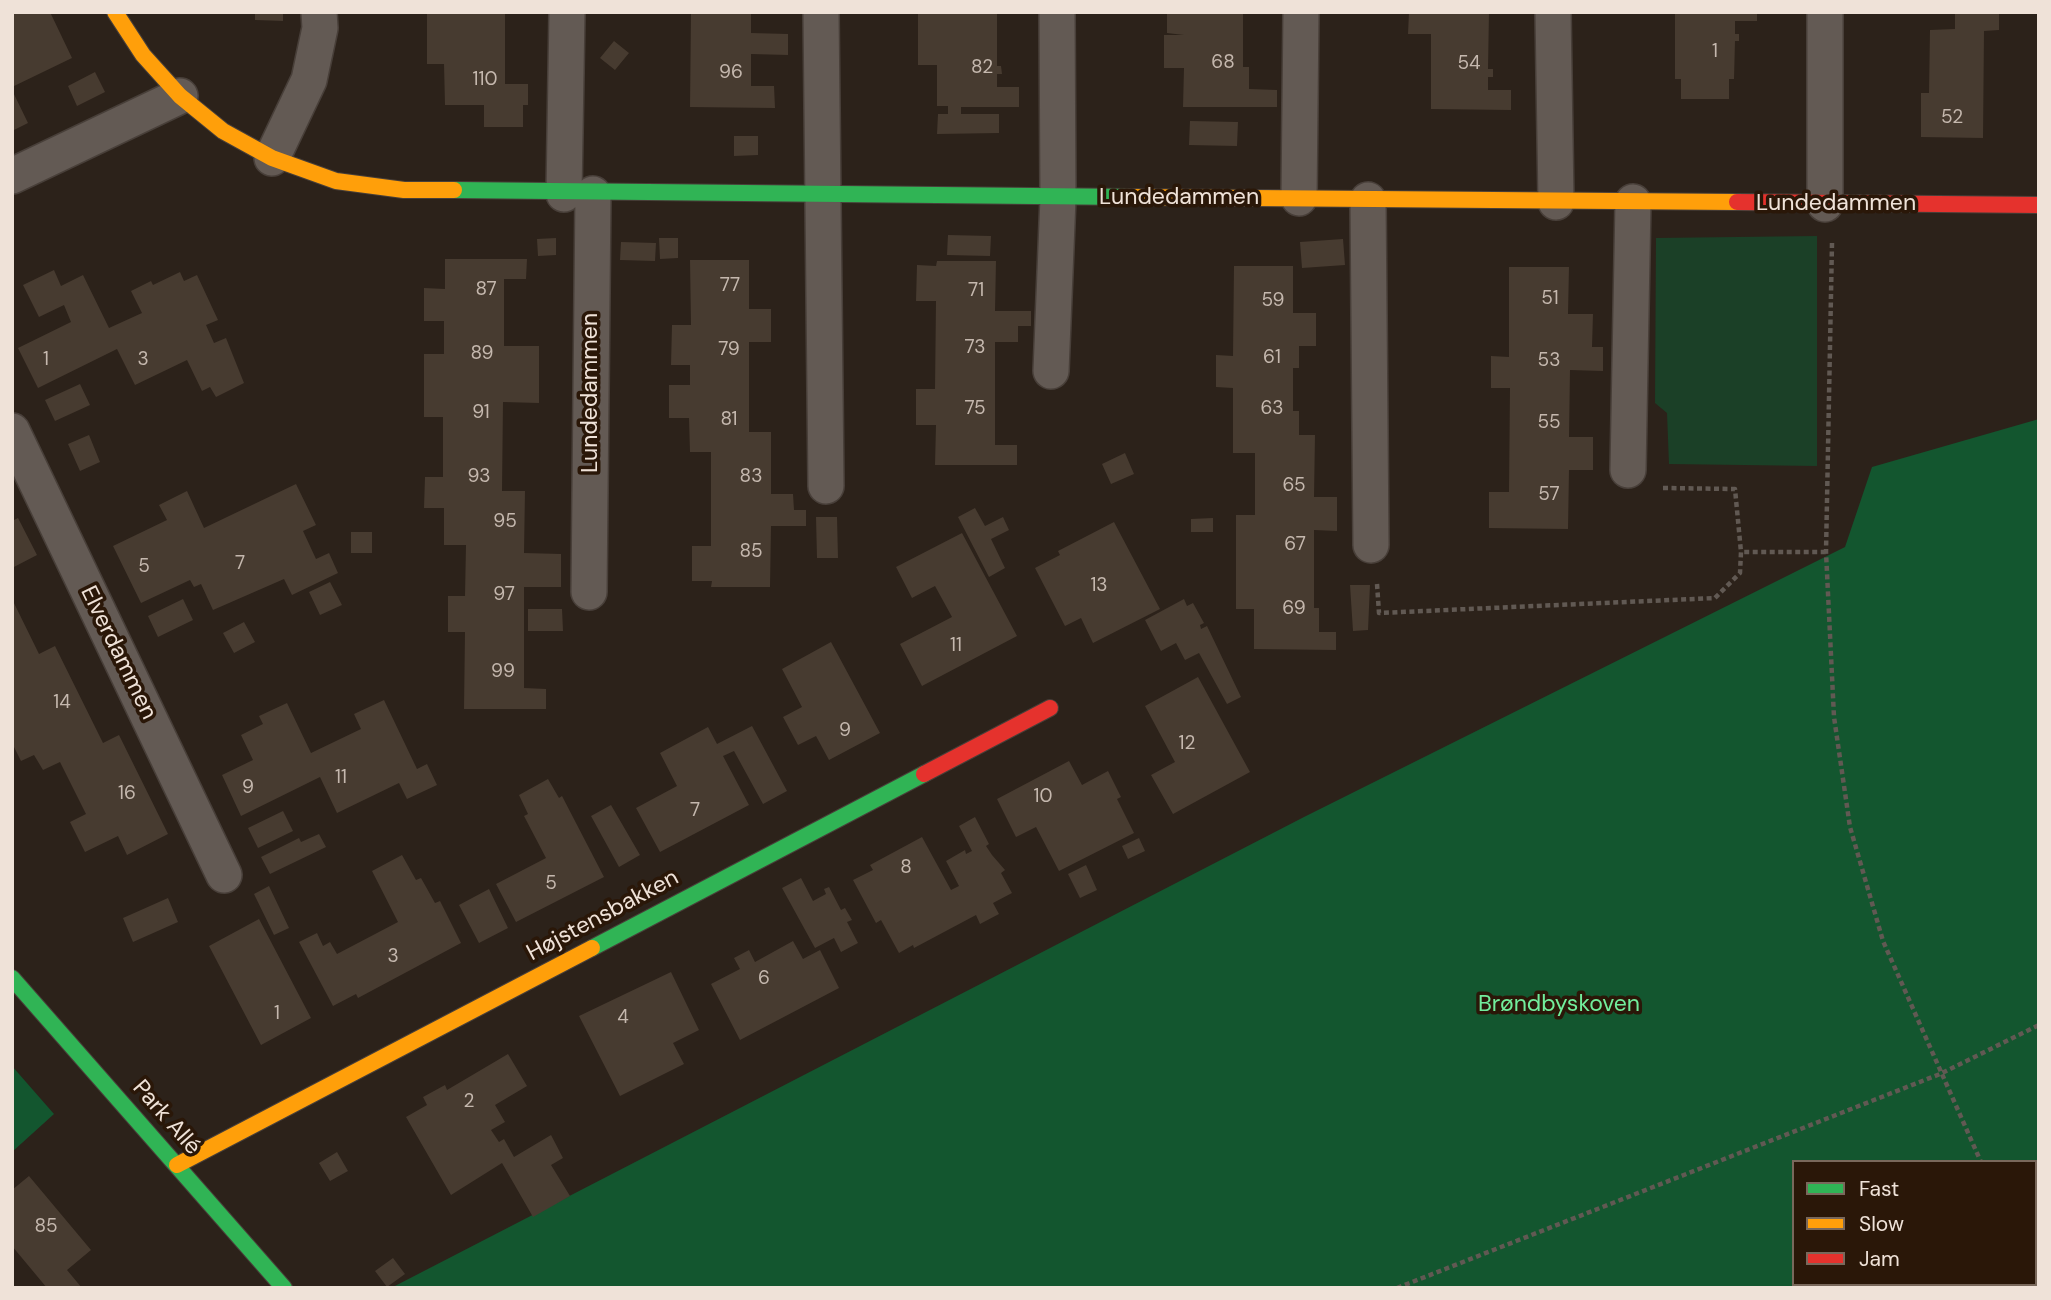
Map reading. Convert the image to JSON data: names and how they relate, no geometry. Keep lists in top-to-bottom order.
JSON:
{
  "streets": {
    "street": [
      "Lundedammen",
      "Elverdammen",
      "Højstensbakken",
      "Park Allé"
    ]
  },
  "crossings": [
    ["Højstensbakken", "Park Allé"]
  ],
  "parks": ["Brøndbyskoven"],
  "house_numbers": [
    "1",
    "68",
    "54",
    "82",
    "96",
    "110",
    "52",
    "77",
    "87",
    "71",
    "51",
    "59",
    "73",
    "79",
    "89",
    "61",
    "1",
    "3",
    "53",
    "75",
    "63",
    "91",
    "81",
    "55",
    "93",
    "83",
    "65",
    "57",
    "95",
    "67",
    "85",
    "7",
    "5",
    "13",
    "97",
    "69",
    "11",
    "99",
    "14",
    "9",
    "12",
    "11",
    "9",
    "16",
    "10",
    "7",
    "8",
    "5",
    "3",
    "6",
    "1",
    "4",
    "2",
    "85"
  ],
  "legend": ["Fast", "Slow", "Jam"]
}
